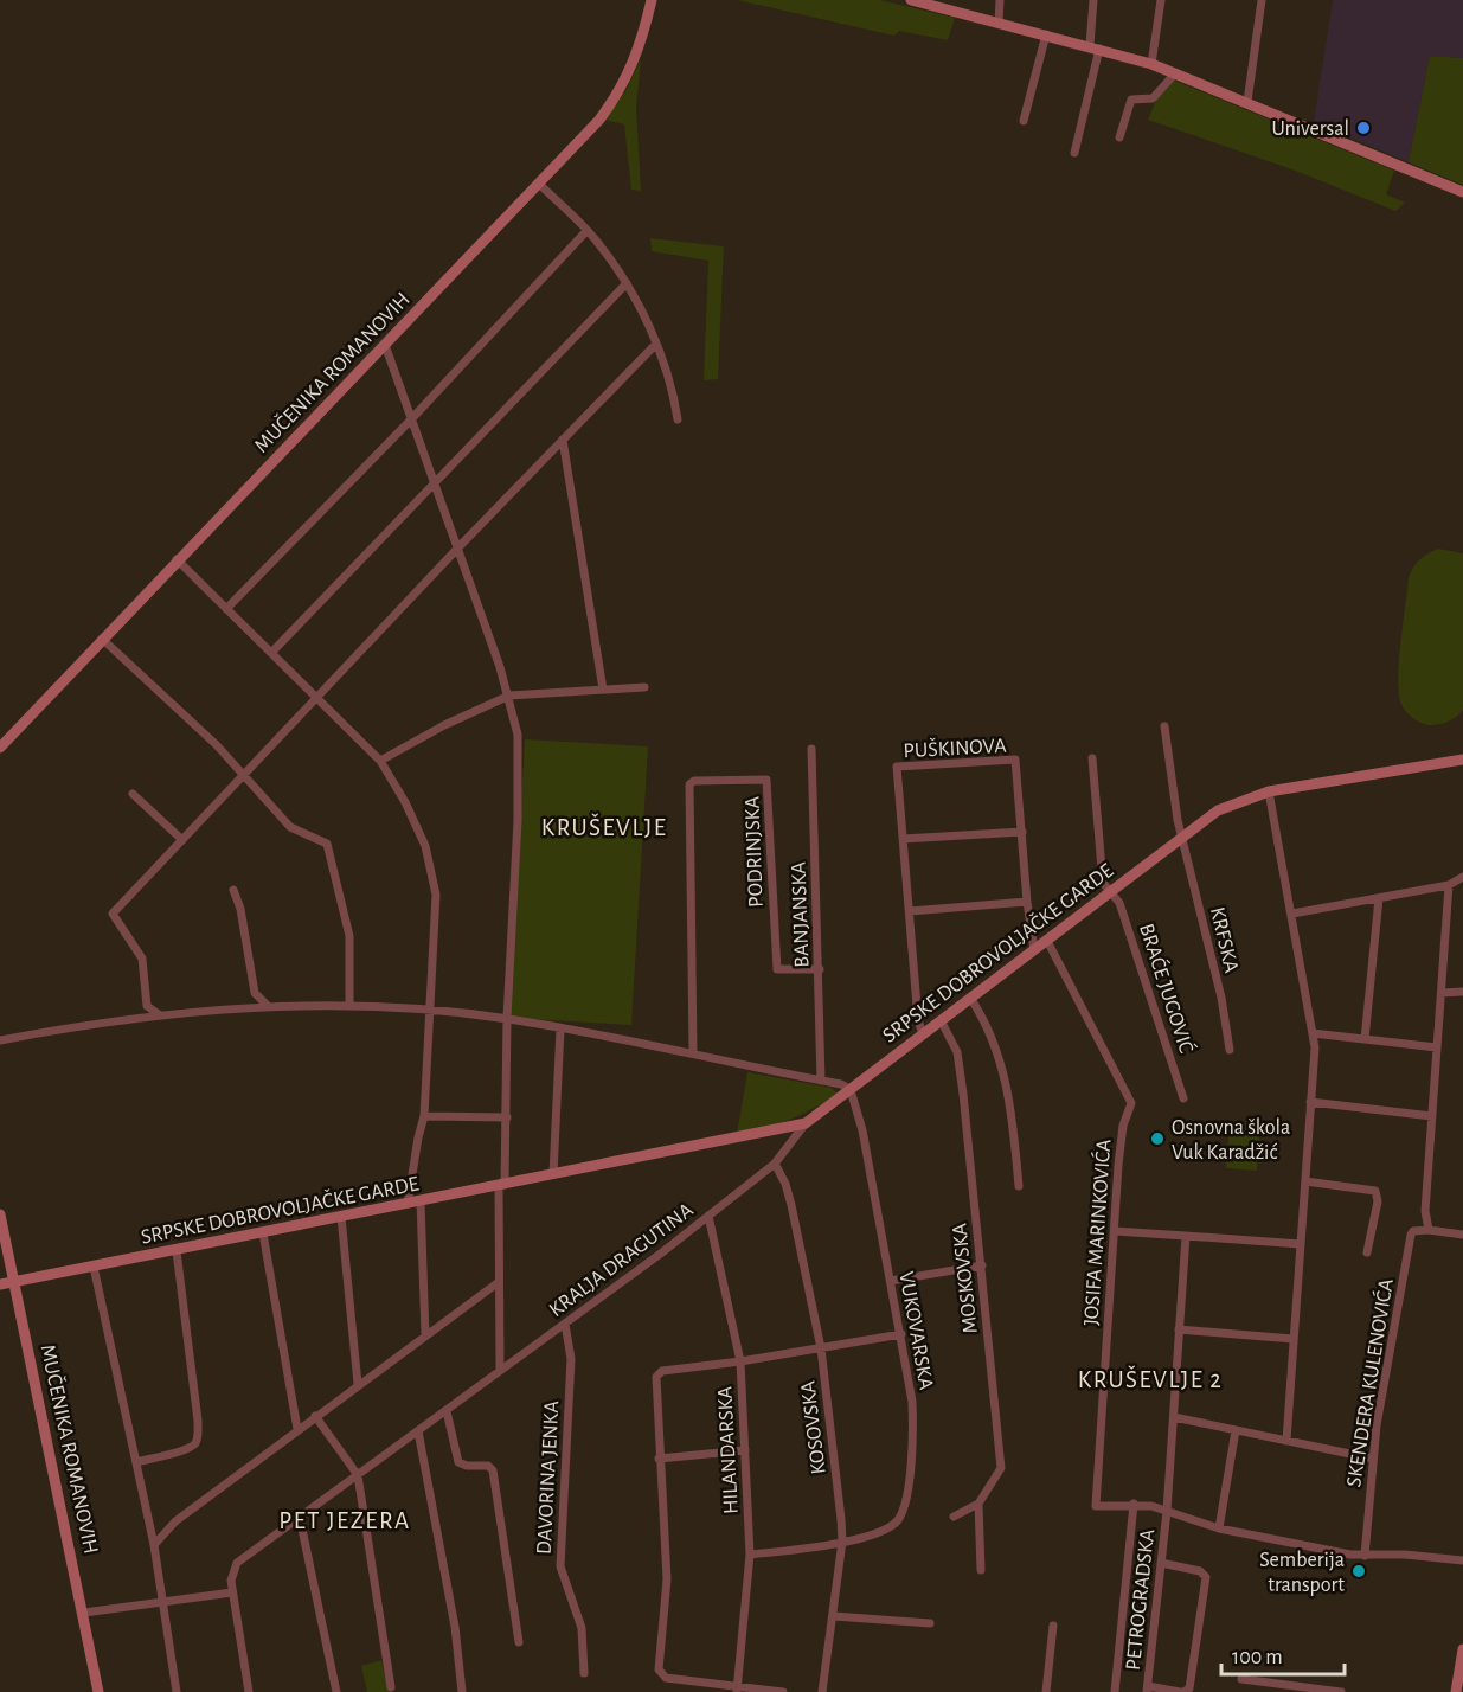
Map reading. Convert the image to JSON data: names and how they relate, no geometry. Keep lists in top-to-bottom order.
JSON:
{
  "streets": {
    "street": [
      "MUČENIKA ROMANOVIH",
      "PUŠKINOVA",
      "PODRINJSKA",
      "BANJANSKA",
      "KRFSKA",
      "SRPSKE DOBROVOLJAČKE GARDE",
      "BRAĆE JUGOVIĆ",
      "JOSIFA MARINKOVIĆA",
      "KRALJA DRAGUTINA",
      "MOSKOVSKA",
      "VUKOVARSKA",
      "SKENDERA KULENOVIĆA",
      "KOSOVSKA",
      "HILANDARSKA",
      "DAVORINA JENKA",
      "PETROGRADSKA"
    ]
  },
  "crossings": [
    ["MUČENIKA ROMANOVIH", "SRPSKE DOBROVOLJAČKE GARDE"],
    ["PUŠKINOVA", "SRPSKE DOBROVOLJAČKE GARDE"],
    ["PODRINJSKA", "BANJANSKA"],
    ["KRFSKA", "SRPSKE DOBROVOLJAČKE GARDE"],
    ["SRPSKE DOBROVOLJAČKE GARDE", "BRAĆE JUGOVIĆ"],
    ["SRPSKE DOBROVOLJAČKE GARDE", "JOSIFA MARINKOVIĆA"],
    ["SRPSKE DOBROVOLJAČKE GARDE", "KRALJA DRAGUTINA"],
    ["SRPSKE DOBROVOLJAČKE GARDE", "MOSKOVSKA"],
    ["SRPSKE DOBROVOLJAČKE GARDE", "VUKOVARSKA"],
    ["KRALJA DRAGUTINA", "KOSOVSKA"],
    ["KRALJA DRAGUTINA", "HILANDARSKA"],
    ["KRALJA DRAGUTINA", "DAVORINA JENKA"],
    ["VUKOVARSKA", "KOSOVSKA"],
    ["VUKOVARSKA", "HILANDARSKA"]
  ],
  "districts": ["KRUŠEVLJE", "KRUŠEVLJE 2", "PET JEZERA"],
  "places": ["Universal", "Osnovna škola Vuk Karadžić", "Semberija transport"],
  "scale_bar": "100 m"
}
